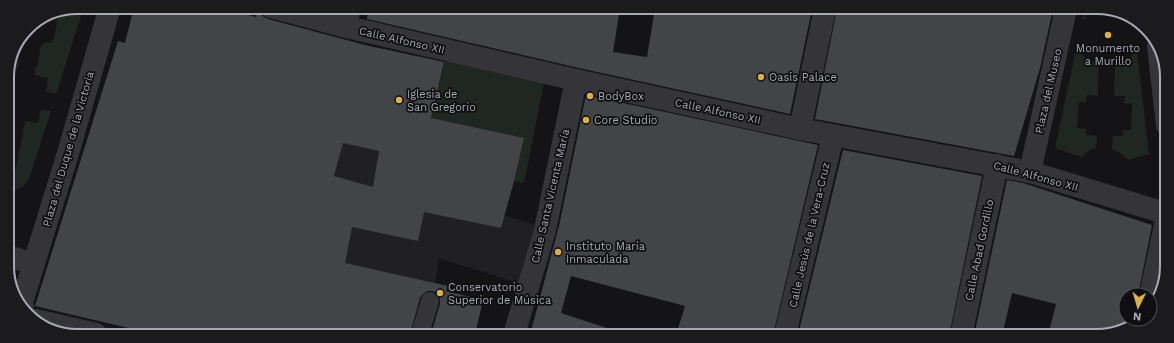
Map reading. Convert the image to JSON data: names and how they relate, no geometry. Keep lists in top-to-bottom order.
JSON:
{
  "streets": {
    "street": [
      "Calle Alfonso XII",
      "Plaza del Museo",
      "Plaza del Duque de la Victoria",
      "Calle Santa Vicenta María",
      "Calle Jesús de la Vera-Cruz",
      "Calle Abad Gordillo"
    ]
  },
  "crossings": [
    ["Calle Alfonso XII", "Plaza del Museo"],
    ["Calle Alfonso XII", "Calle Santa Vicenta María"],
    ["Calle Alfonso XII", "Calle Jesús de la Vera-Cruz"],
    ["Calle Alfonso XII", "Calle Abad Gordillo"]
  ],
  "places": [
    "Monumento a Murillo",
    "Oasis Palace",
    "BodyBox",
    "Iglesia de San Gregorio",
    "Core Studio",
    "Instituto María Inmaculada",
    "Conservatorio Superior de Música"
  ],
  "north": "bottom"
}
